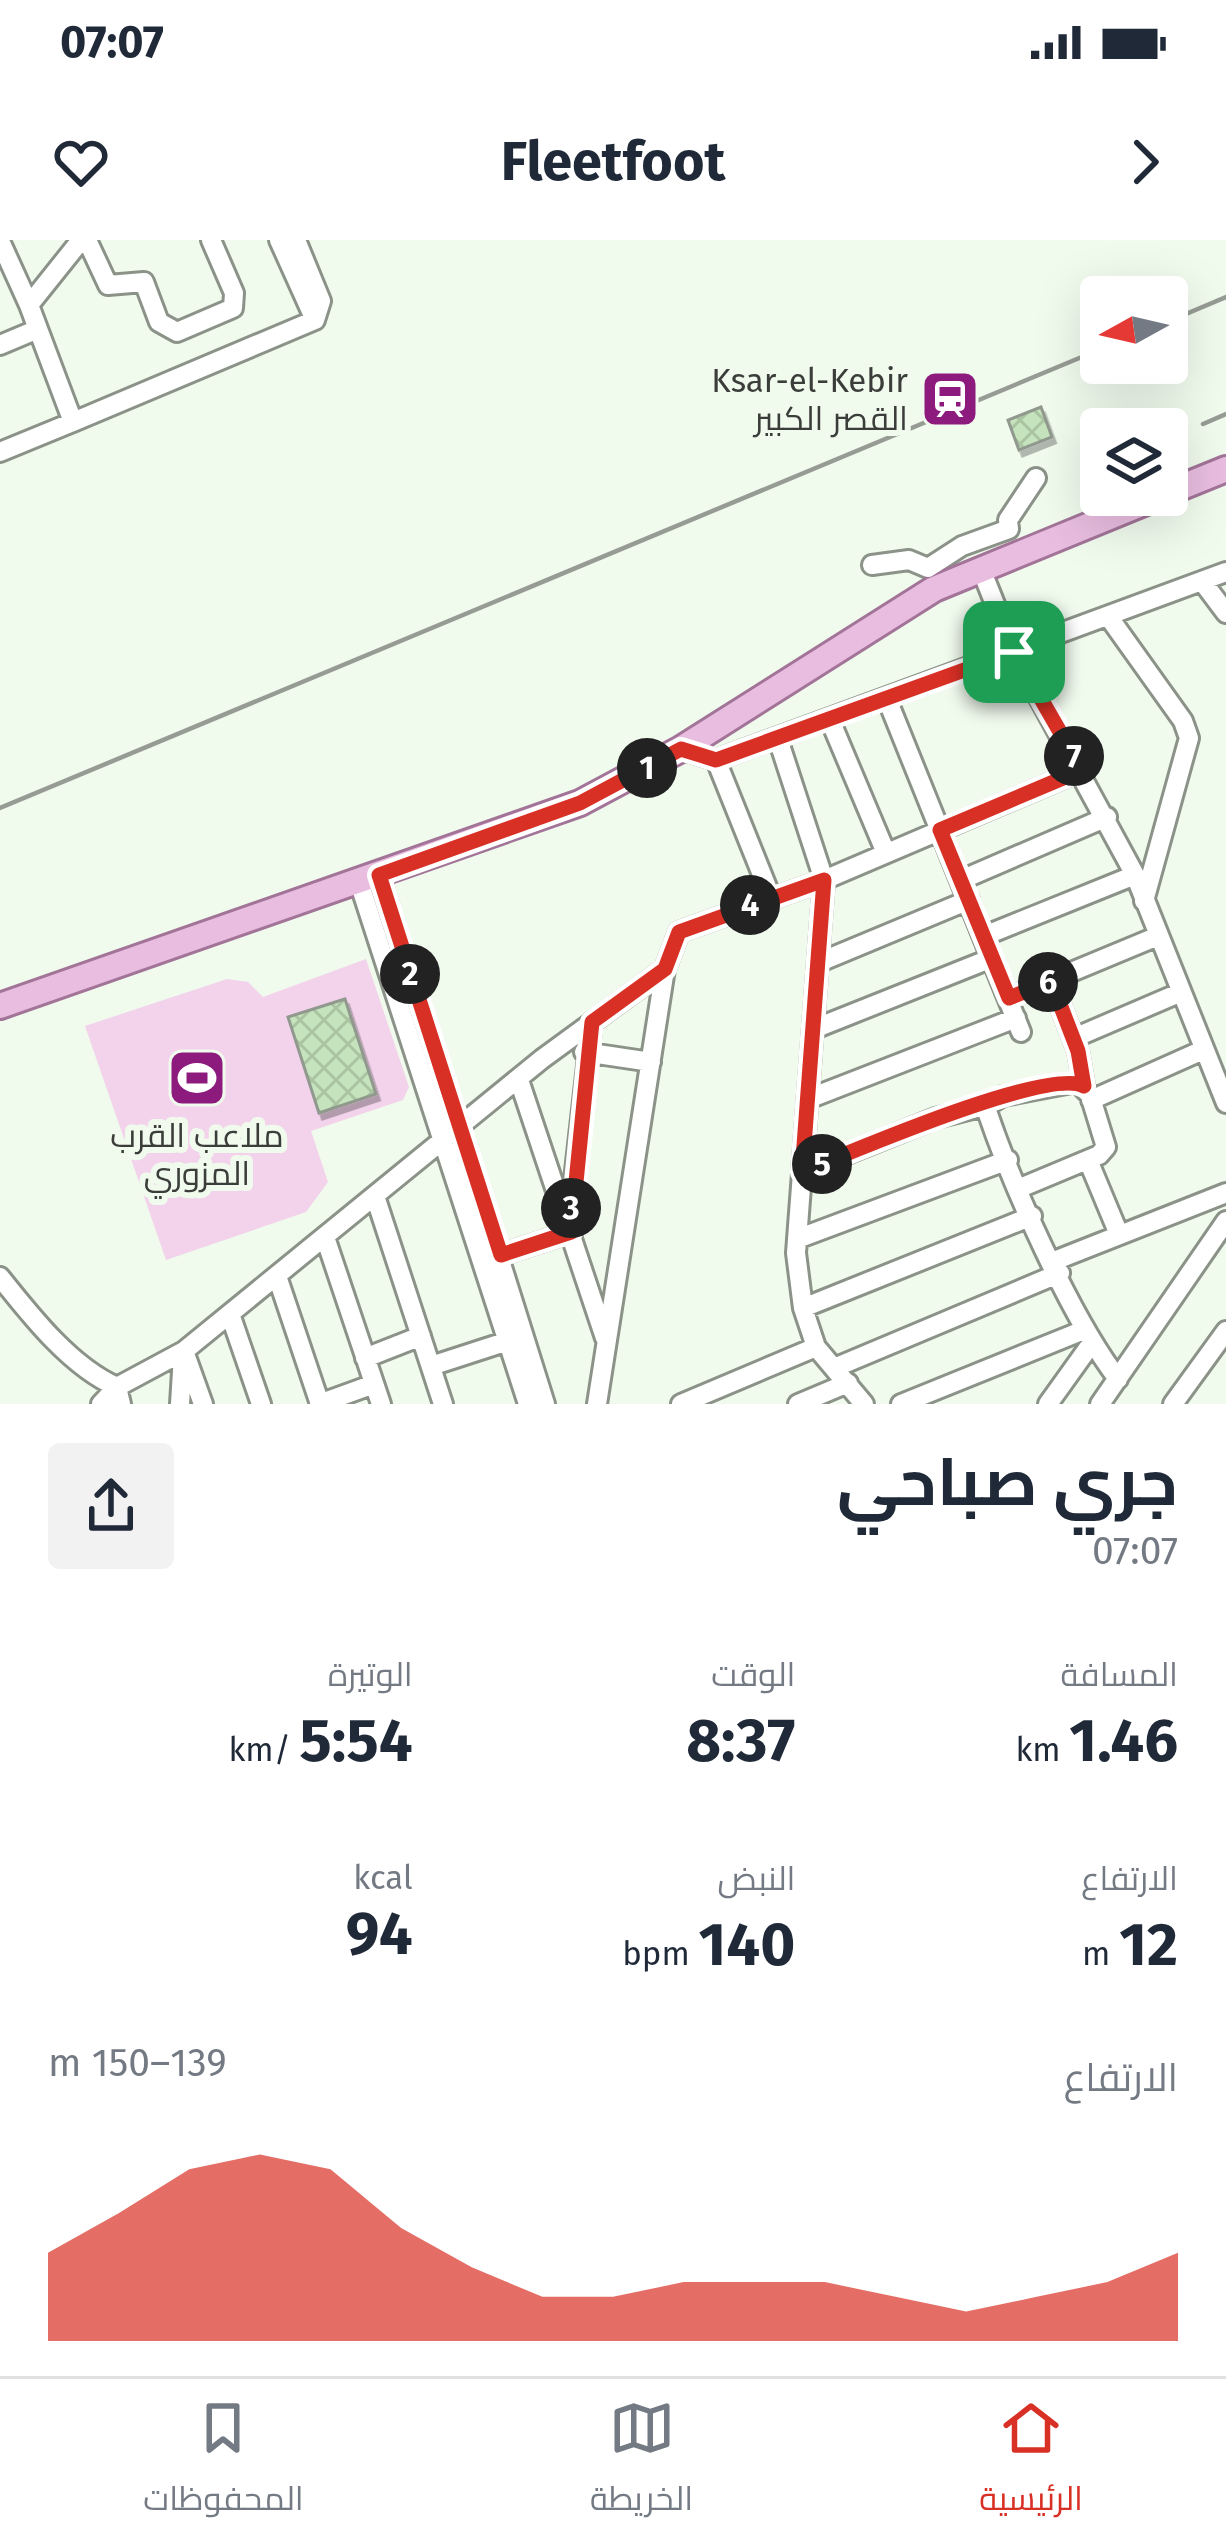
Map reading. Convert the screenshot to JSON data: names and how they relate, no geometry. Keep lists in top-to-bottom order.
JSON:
{
  "places": {
    "station": ["Ksar-el-Kebir القصر الكبير"],
    "sports": ["ملاعب القرب المزوري"]
  },
  "north": "left",
  "page": {
    "status": "07:07",
    "header": "Fleetfoot",
    "pins": [
      "7",
      "1",
      "4",
      "2",
      "6",
      "5",
      "3"
    ],
    "heading": ["جري صباحي", "07:07"],
    "stats": [
      ["المسافة", "1.46 km"],
      ["الوقت", "8:37"],
      ["الوتيرة", "5:54 /km"],
      ["الارتفاع", "12 m"],
      ["النبض", "140 bpm"],
      ["kcal", "94"]
    ],
    "chart": ["الارتفاع", "139–150 m"],
    "tabs": ["الرئيسية", "الخريطة", "المحفوظات"]
  }
}
